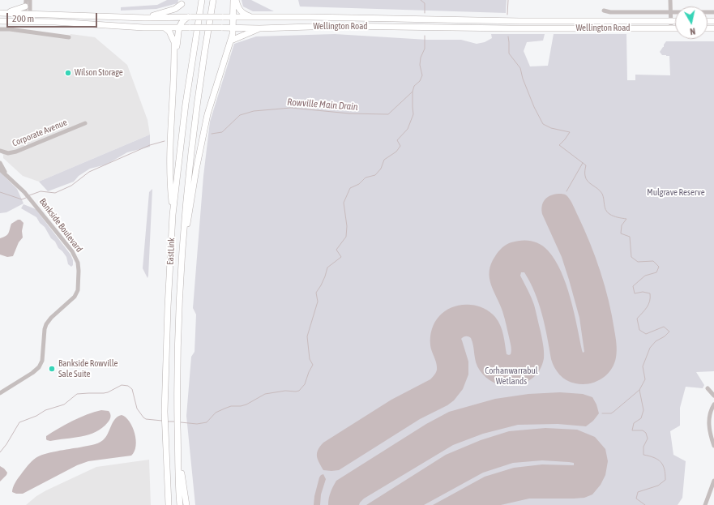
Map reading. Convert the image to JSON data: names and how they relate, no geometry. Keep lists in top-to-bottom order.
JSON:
{
  "streets": {
    "highway": ["Wellington Road", "EastLink"],
    "street": ["Corporate Avenue", "Bankside Boulevard"]
  },
  "water": ["Rowville Main Drain"],
  "parks": ["Mulgrave Reserve", "Corhanwarrabul Wetlands"],
  "places": ["Wilson Storage", "Bankside Rowville Sale Suite"],
  "scale_bar": "200 m",
  "north": "bottom"
}
